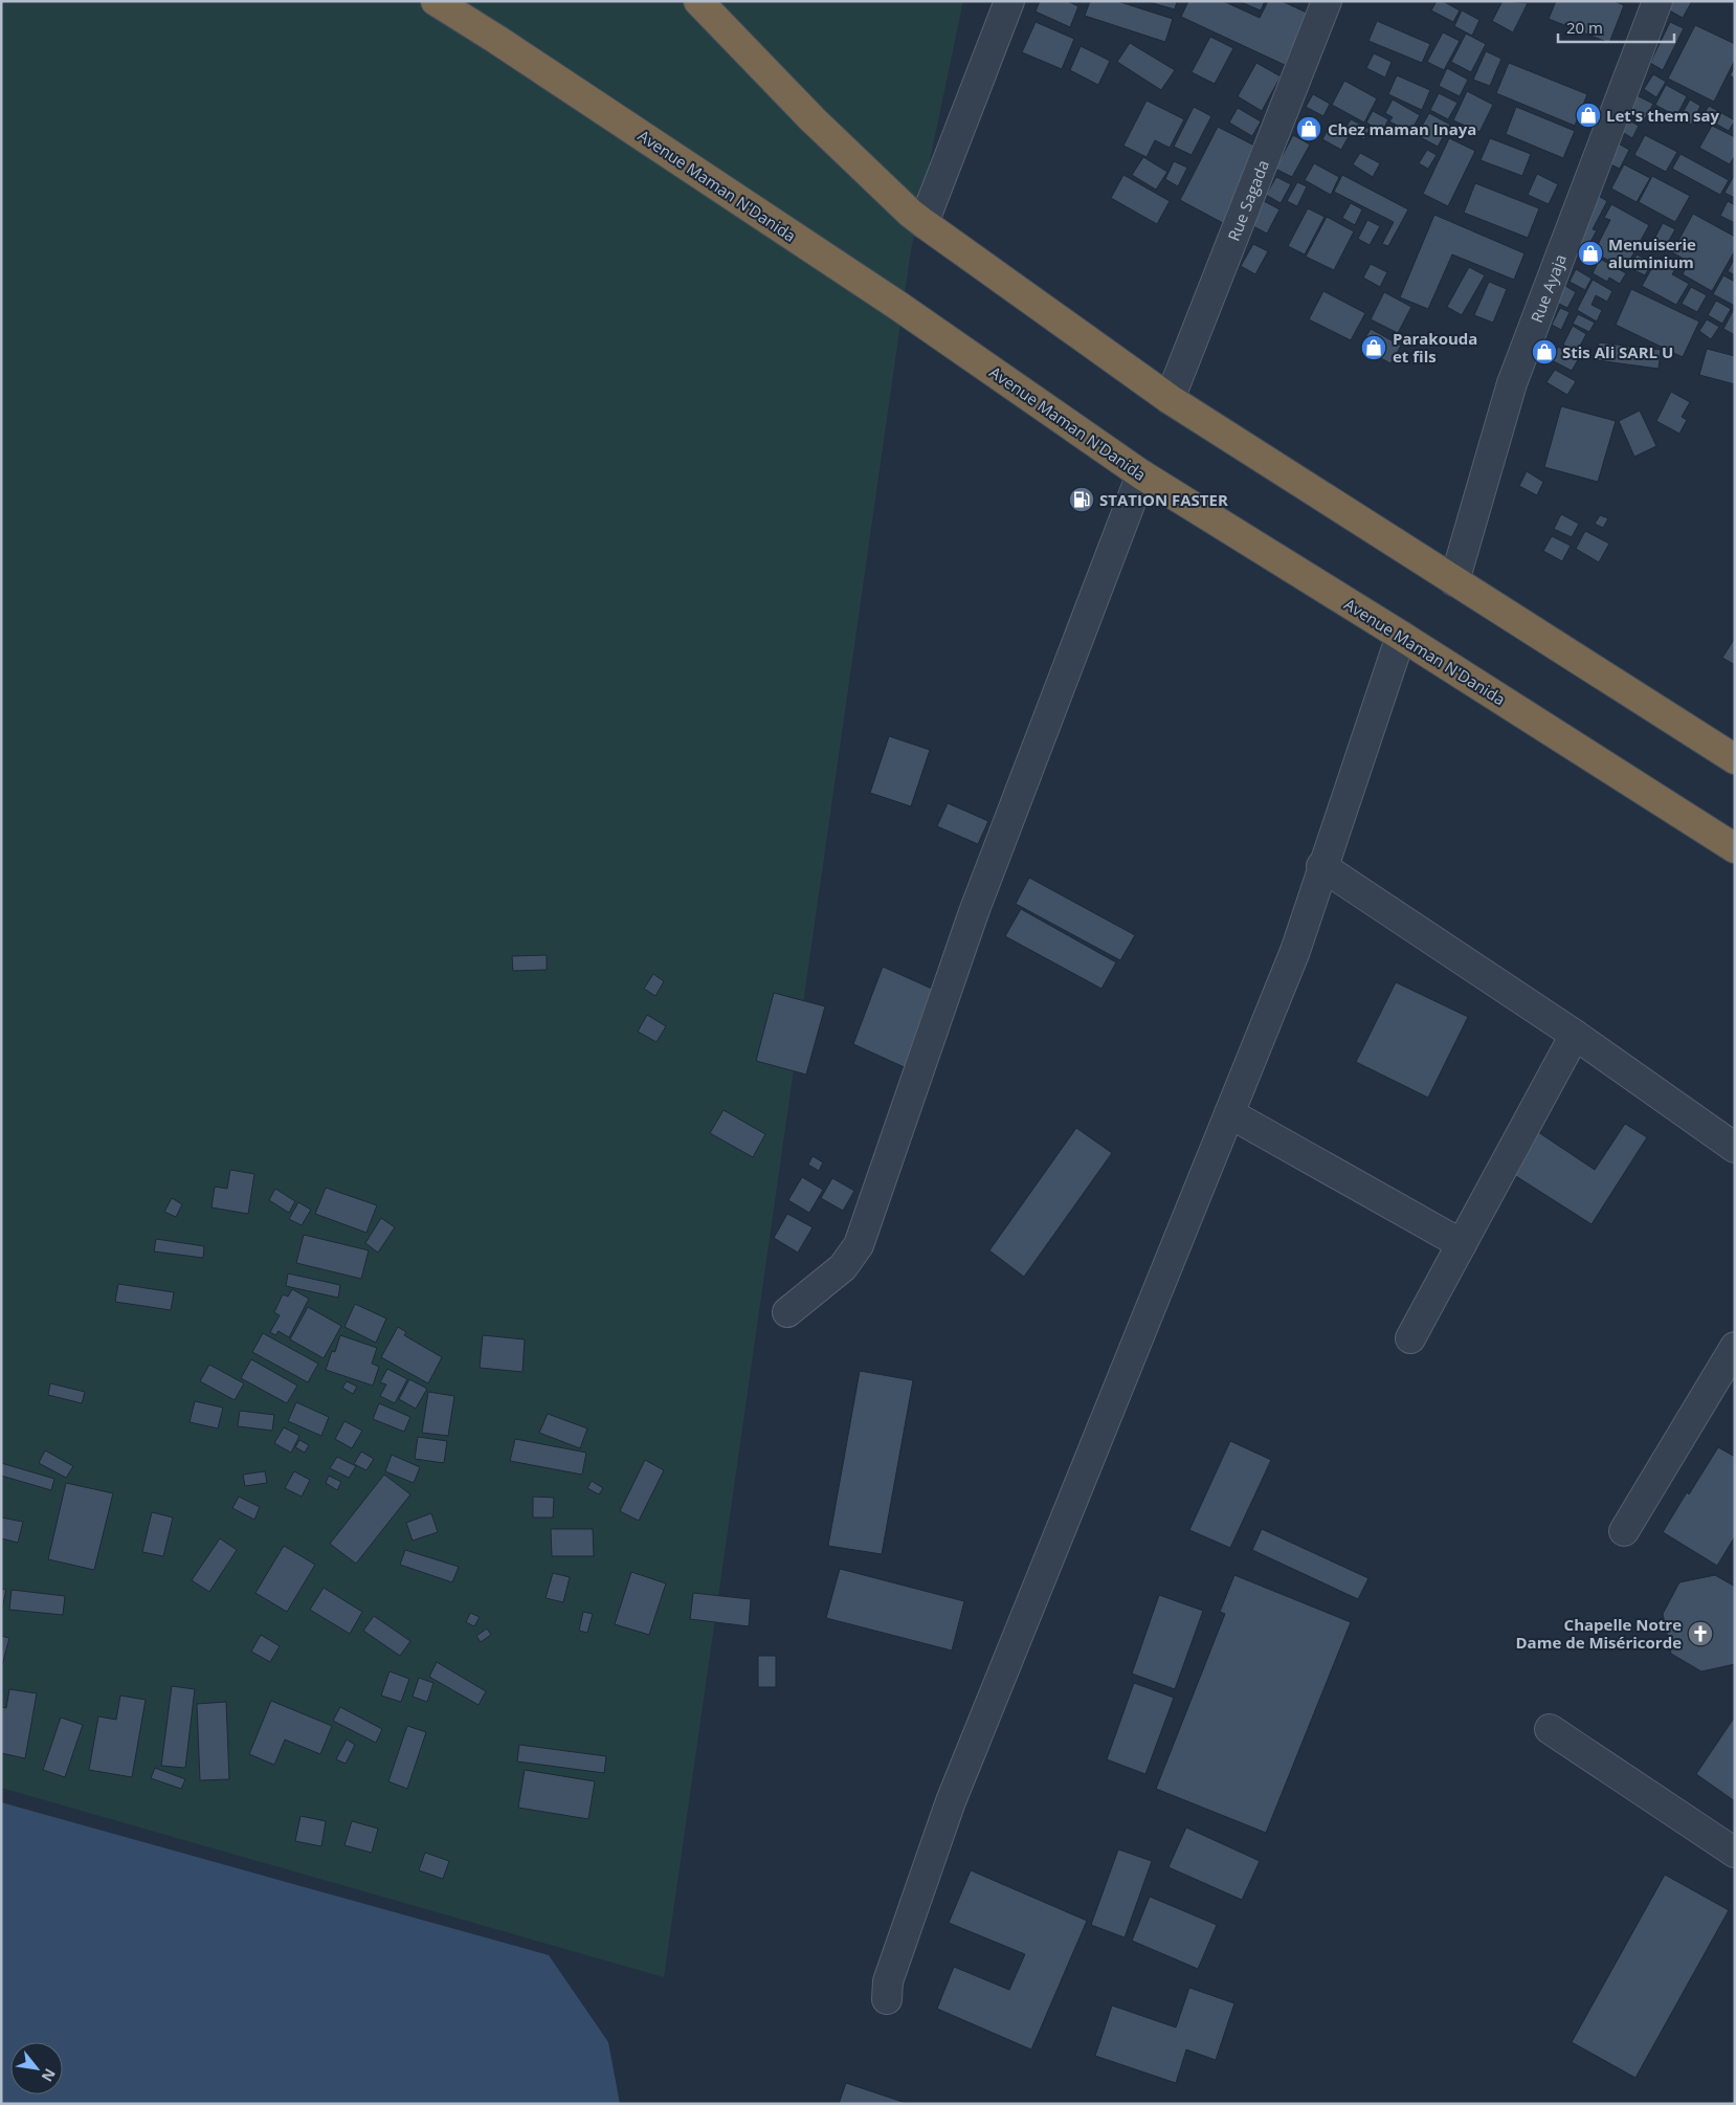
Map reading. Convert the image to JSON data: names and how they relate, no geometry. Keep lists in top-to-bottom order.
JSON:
{
  "streets": {
    "highway": ["Avenue Maman N'Danida"],
    "street": ["Rue Sagada", "Rue Ayaja"]
  },
  "places": {
    "shop": [
      "Let's them say",
      "Chez maman Inaya",
      "Menuiserie aluminium",
      "Parakouda et fils",
      "Stis Ali SARL U"
    ],
    "fuel station": ["STATION FASTER"],
    "church": ["Chapelle Notre Dame de Miséricorde"]
  },
  "scale_bar": "20 m",
  "north": "bottom right"
}
